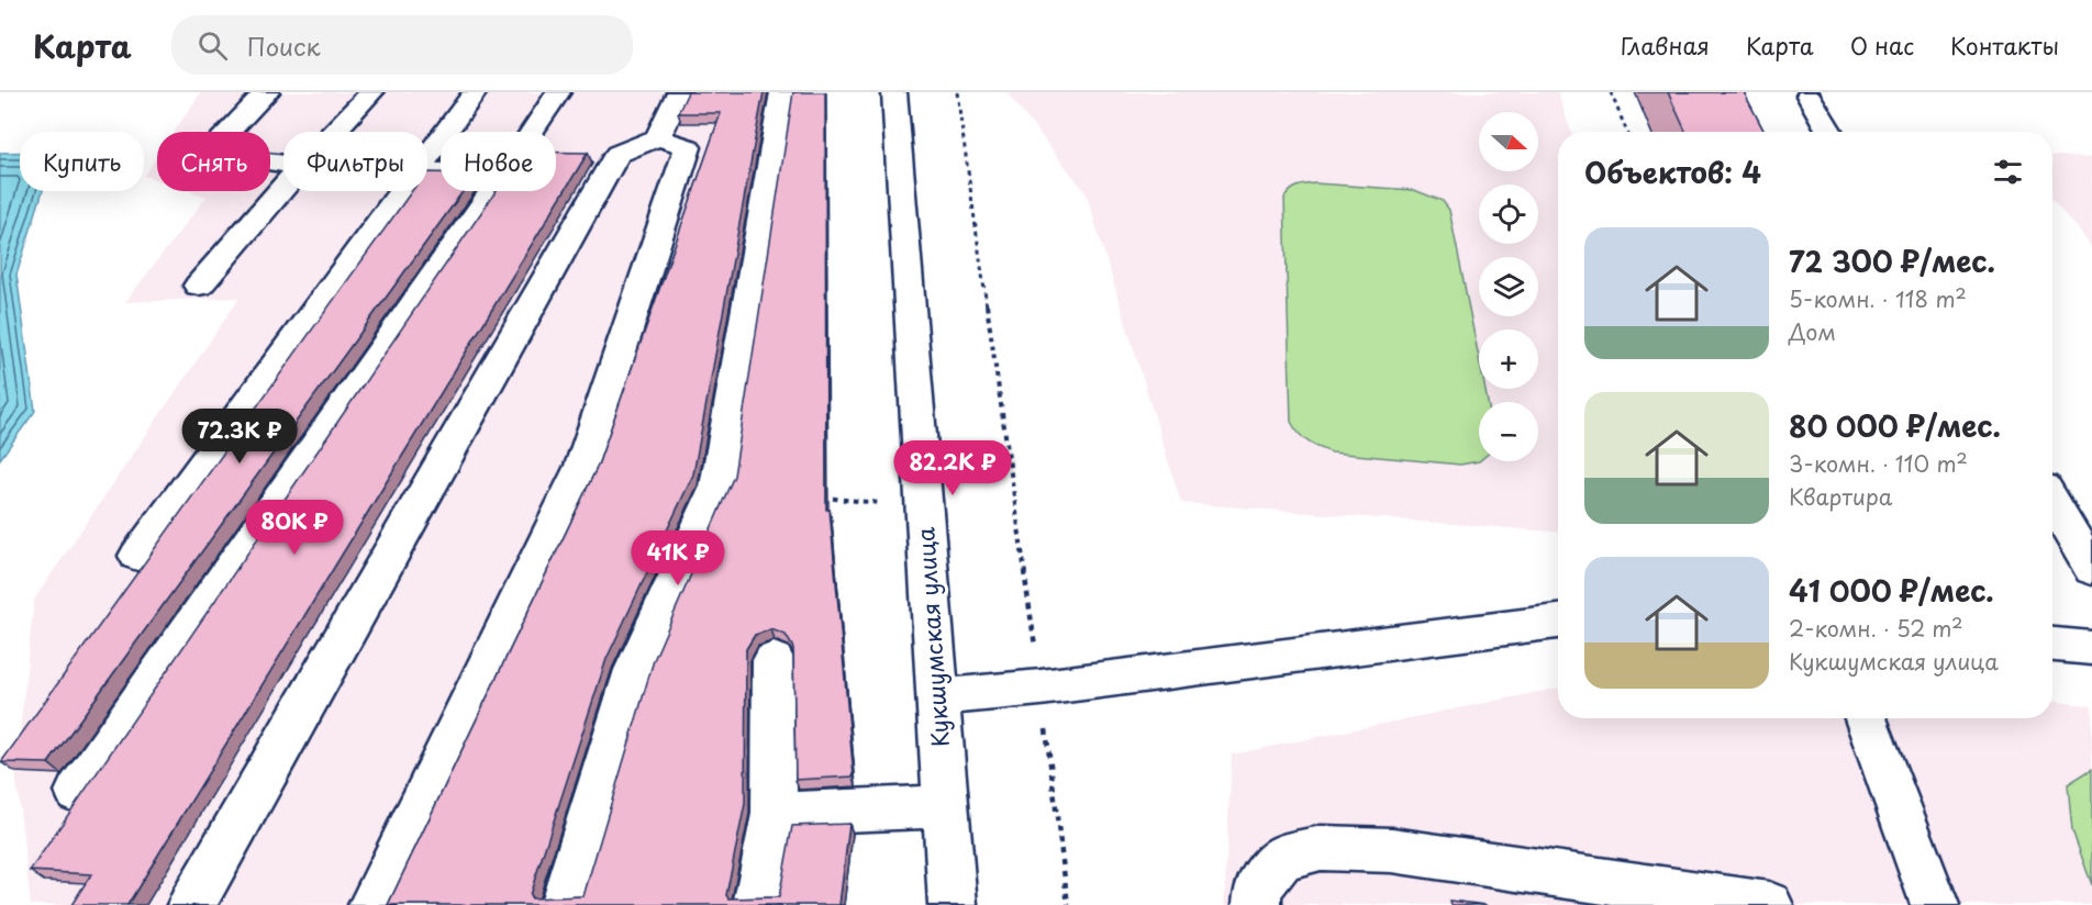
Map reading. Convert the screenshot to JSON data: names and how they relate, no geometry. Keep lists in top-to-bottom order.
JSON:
{
  "streets": {
    "street": ["Кукшумская улица"]
  },
  "north": "right",
  "page": {
    "header": "Карта",
    "search": "Поиск",
    "nav": [
      "Главная",
      "Карта",
      "О нас",
      "Контакты"
    ],
    "map_buttons": ["+", "−"],
    "chip": [
      "Купить",
      "Снять",
      "Фильтры",
      "Новое"
    ],
    "heading": "Объектов: 4",
    "list": [
      {
        "name": "72 300 ₽/мес.",
        "note": "5-комн. · 118 m² · Дом"
      },
      {
        "name": "80 000 ₽/мес.",
        "note": "3-комн. · 110 m² · Квартира"
      },
      {
        "name": "41 000 ₽/мес.",
        "note": "2-комн. · 52 m² · Кукшумская улица"
      }
    ],
    "price": [
      "72.3K ₽",
      "82.2K ₽",
      "80K ₽",
      "41K ₽"
    ]
  }
}
